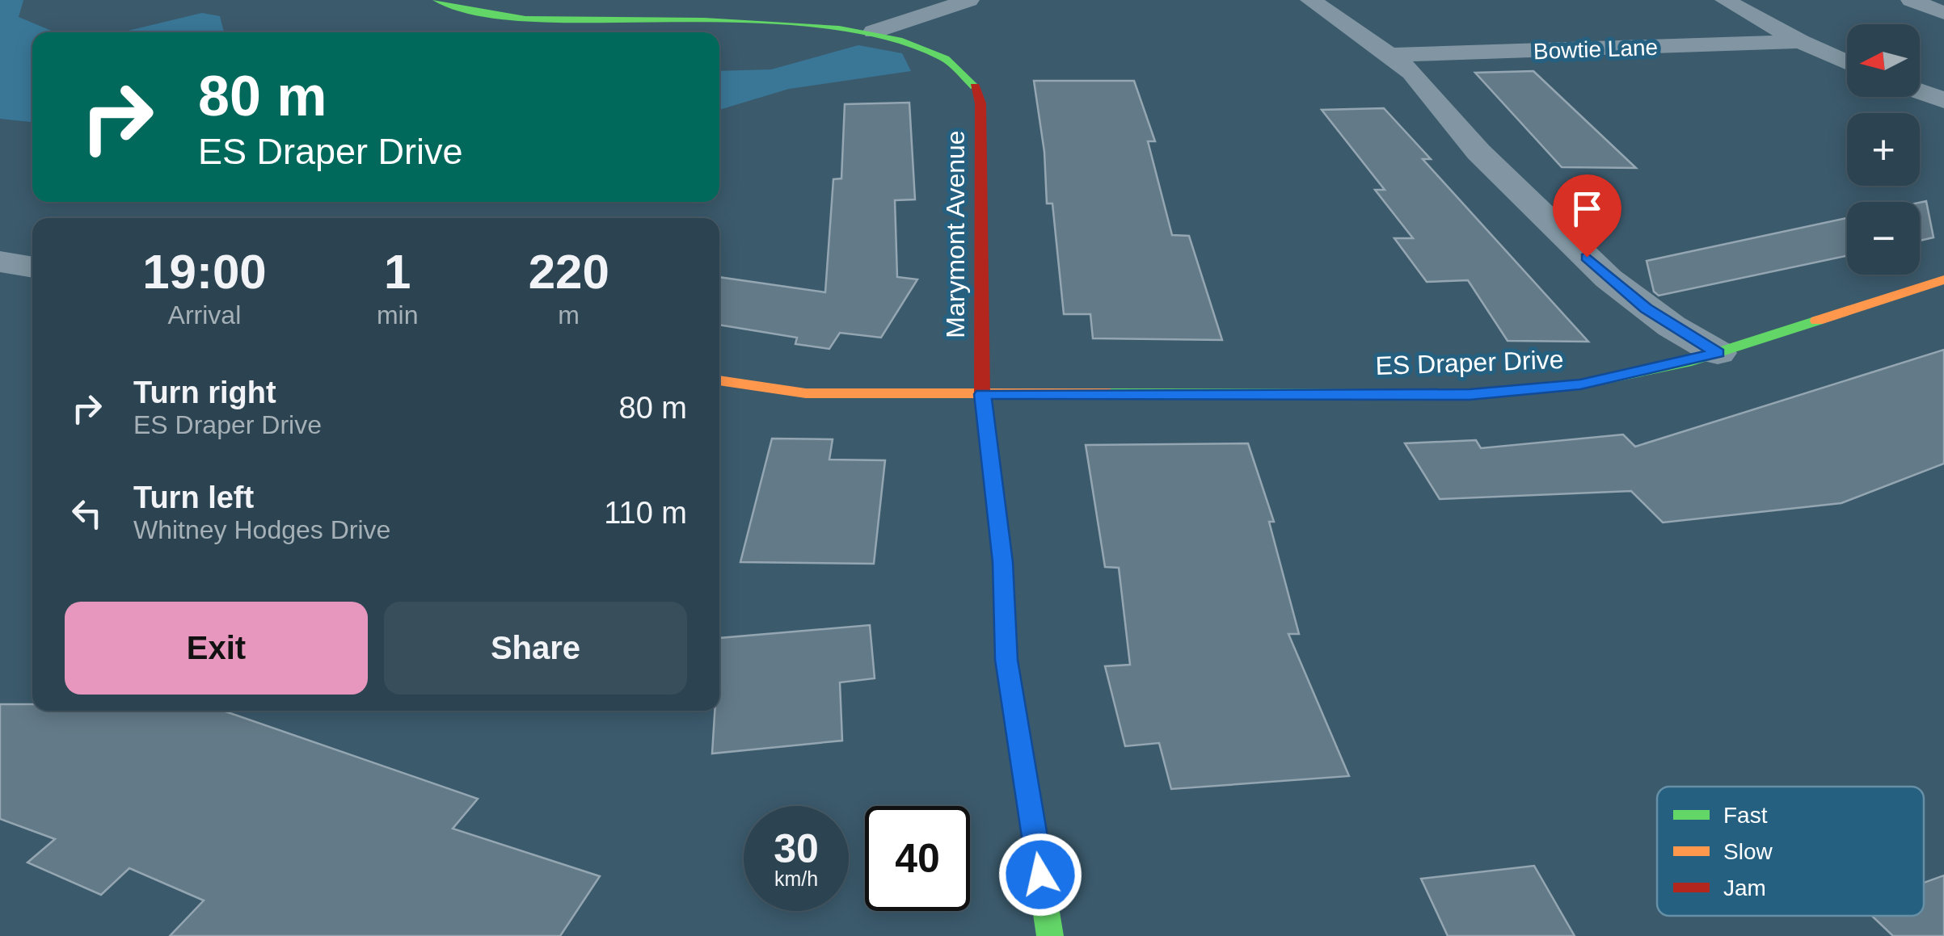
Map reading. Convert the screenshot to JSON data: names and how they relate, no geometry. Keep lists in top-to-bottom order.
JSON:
{
  "streets": {
    "street": ["Bowtie Lane", "Marymont Avenue", "ES Draper Drive"]
  },
  "crossings": [
    ["Marymont Avenue", "ES Draper Drive"]
  ],
  "legend": ["Fast", "Slow", "Jam"],
  "north": "left",
  "page": {
    "map_buttons": ["+", "−"],
    "turn": ["80 m", "ES Draper Drive"],
    "eta": [
      "19:00",
      "Arrival",
      "1",
      "min",
      "220",
      "m"
    ],
    "list": [
      {
        "name": "Turn right",
        "note": "ES Draper Drive",
        "value": "80 m"
      },
      {
        "name": "Turn left",
        "note": "Whitney Hodges Drive",
        "value": "110 m"
      }
    ],
    "buttons": ["Exit", "Share"],
    "speed": "30 km/h",
    "limit": "40"
  }
}
